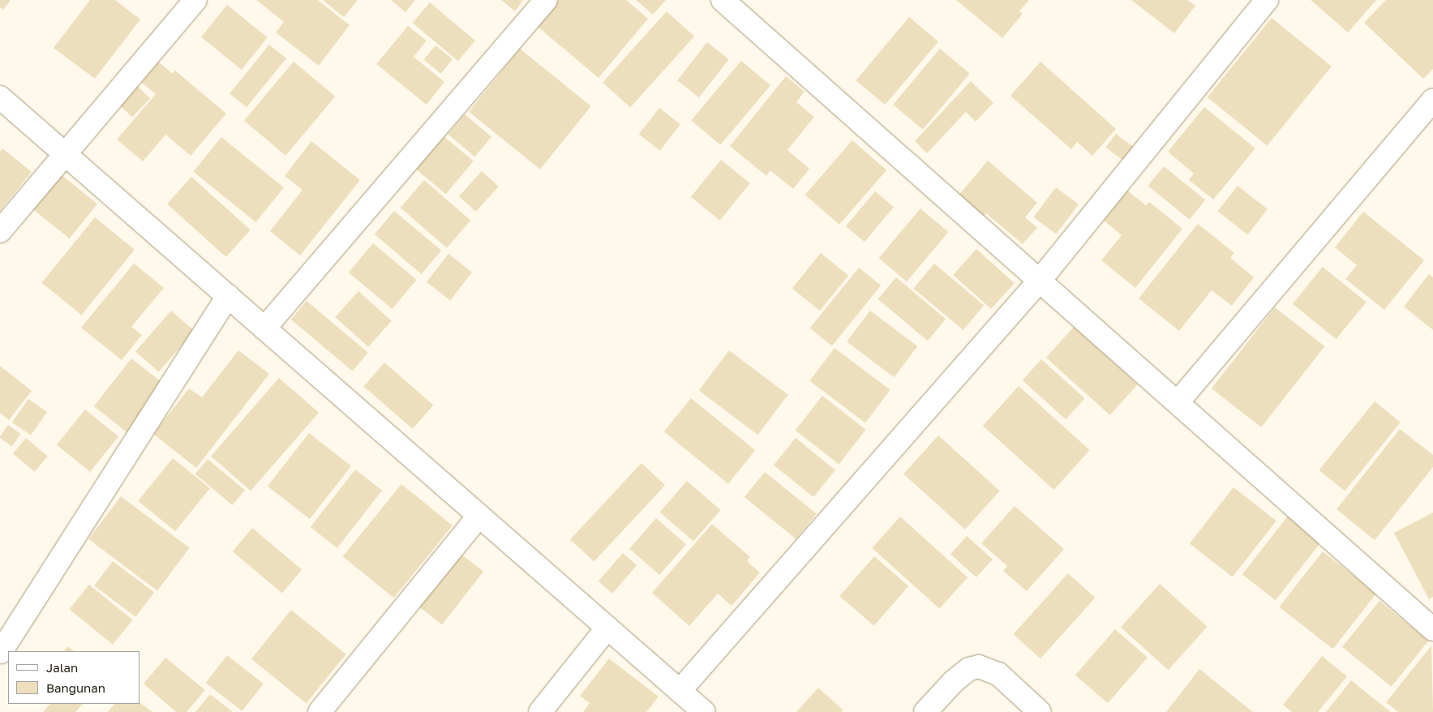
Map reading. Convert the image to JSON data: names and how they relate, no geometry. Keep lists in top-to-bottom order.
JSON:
{
  "legend": ["Jalan", "Bangunan"]
}
